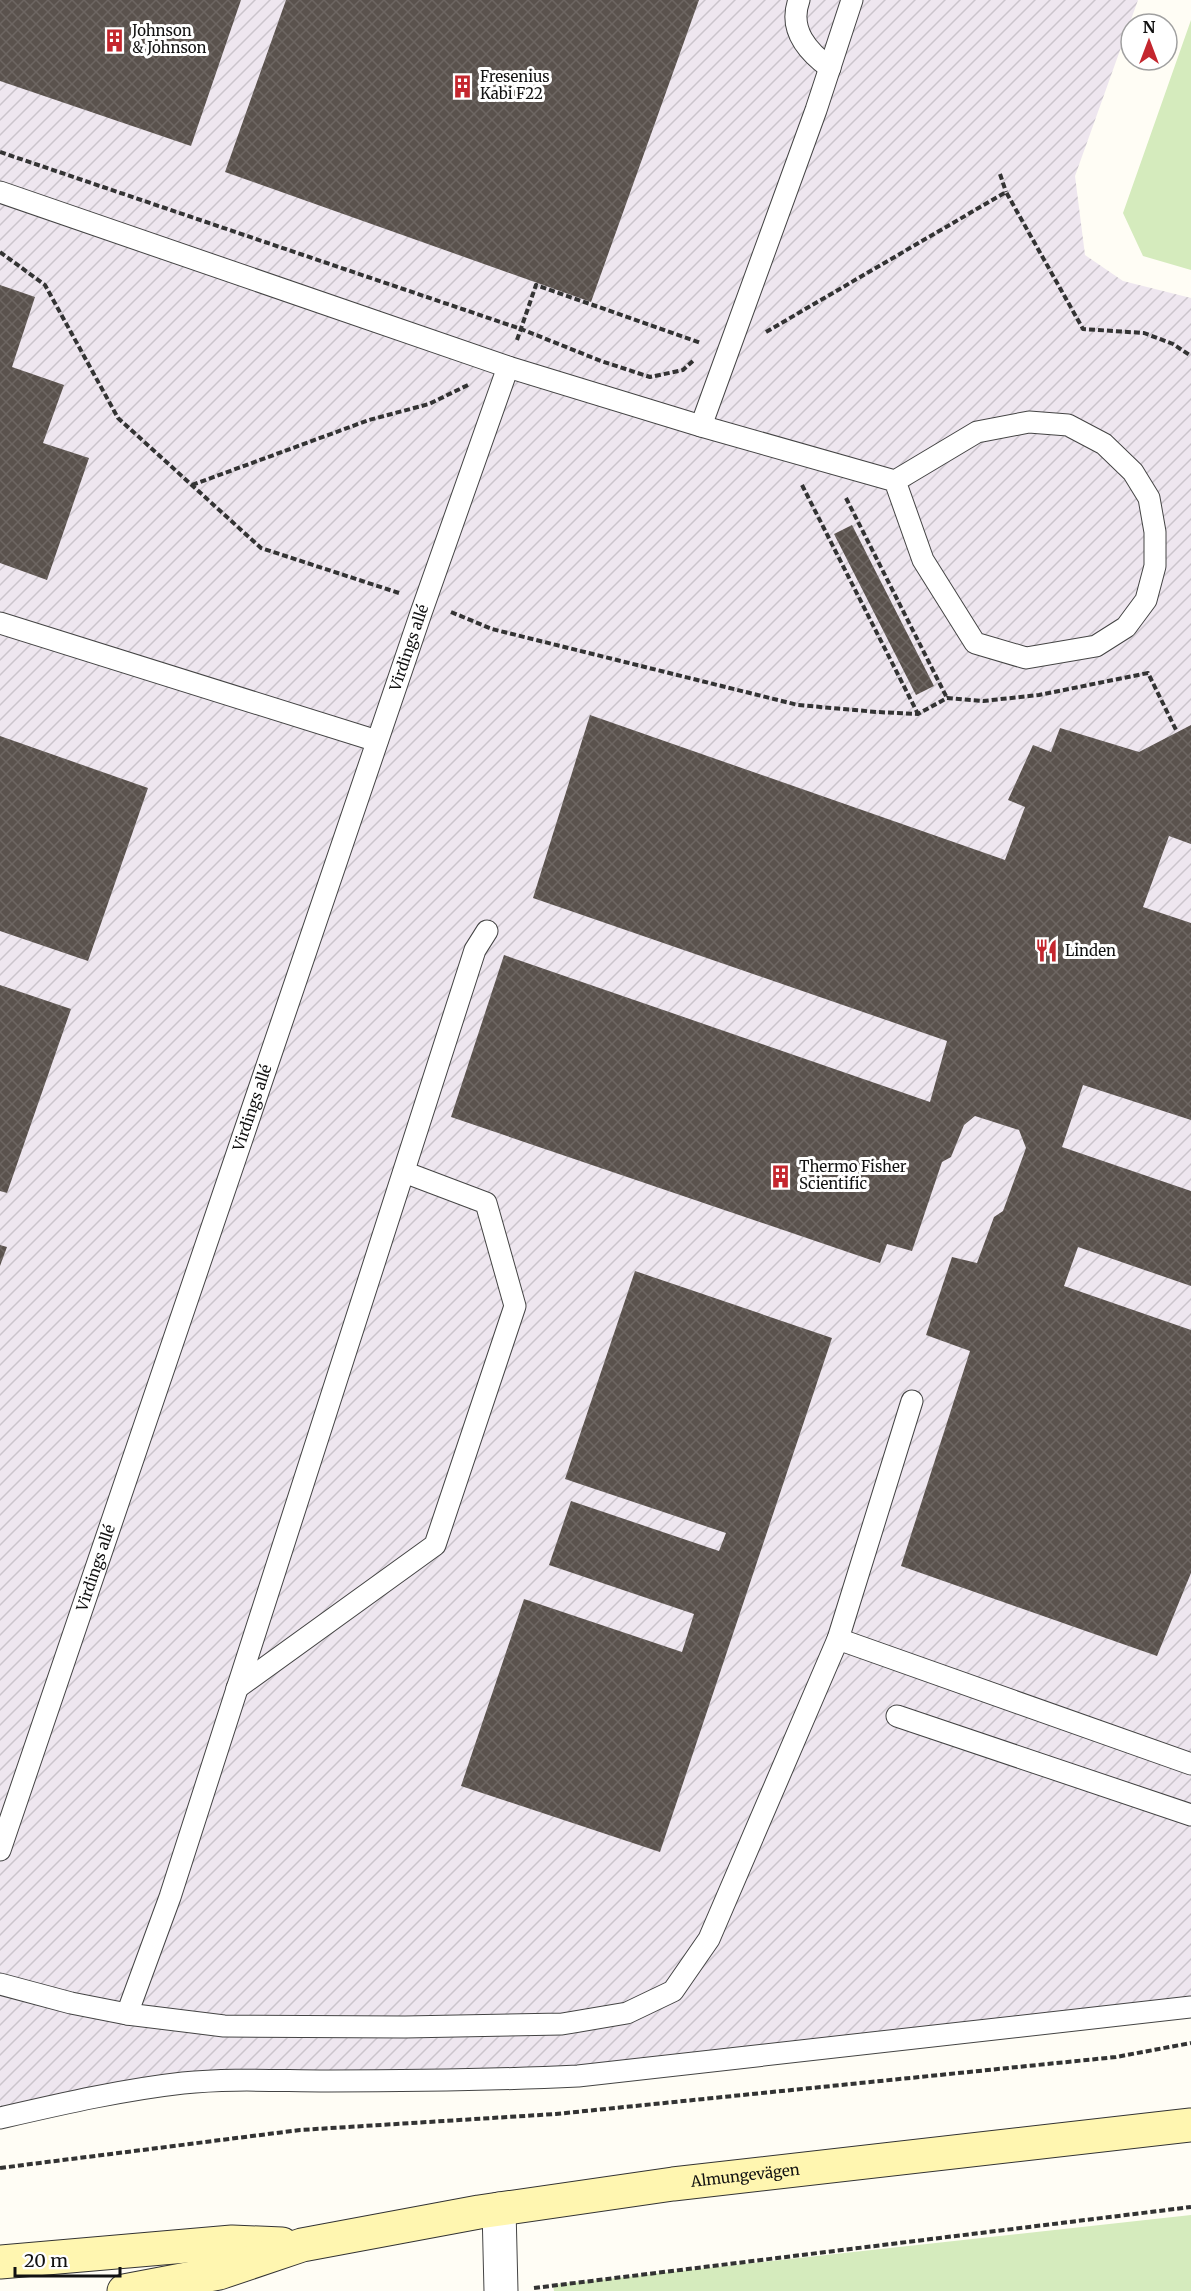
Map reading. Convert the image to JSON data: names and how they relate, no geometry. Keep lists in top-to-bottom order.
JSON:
{
  "streets": {
    "main road": ["Almungevägen"],
    "lane": ["Virdings allé"]
  },
  "places": {
    "building": ["Johnson & Johnson", "Fresenius Kabi F22", "Thermo Fisher Scientific"],
    "restaurant": ["Linden"]
  },
  "scale_bar": "20 m",
  "north": "top"
}
